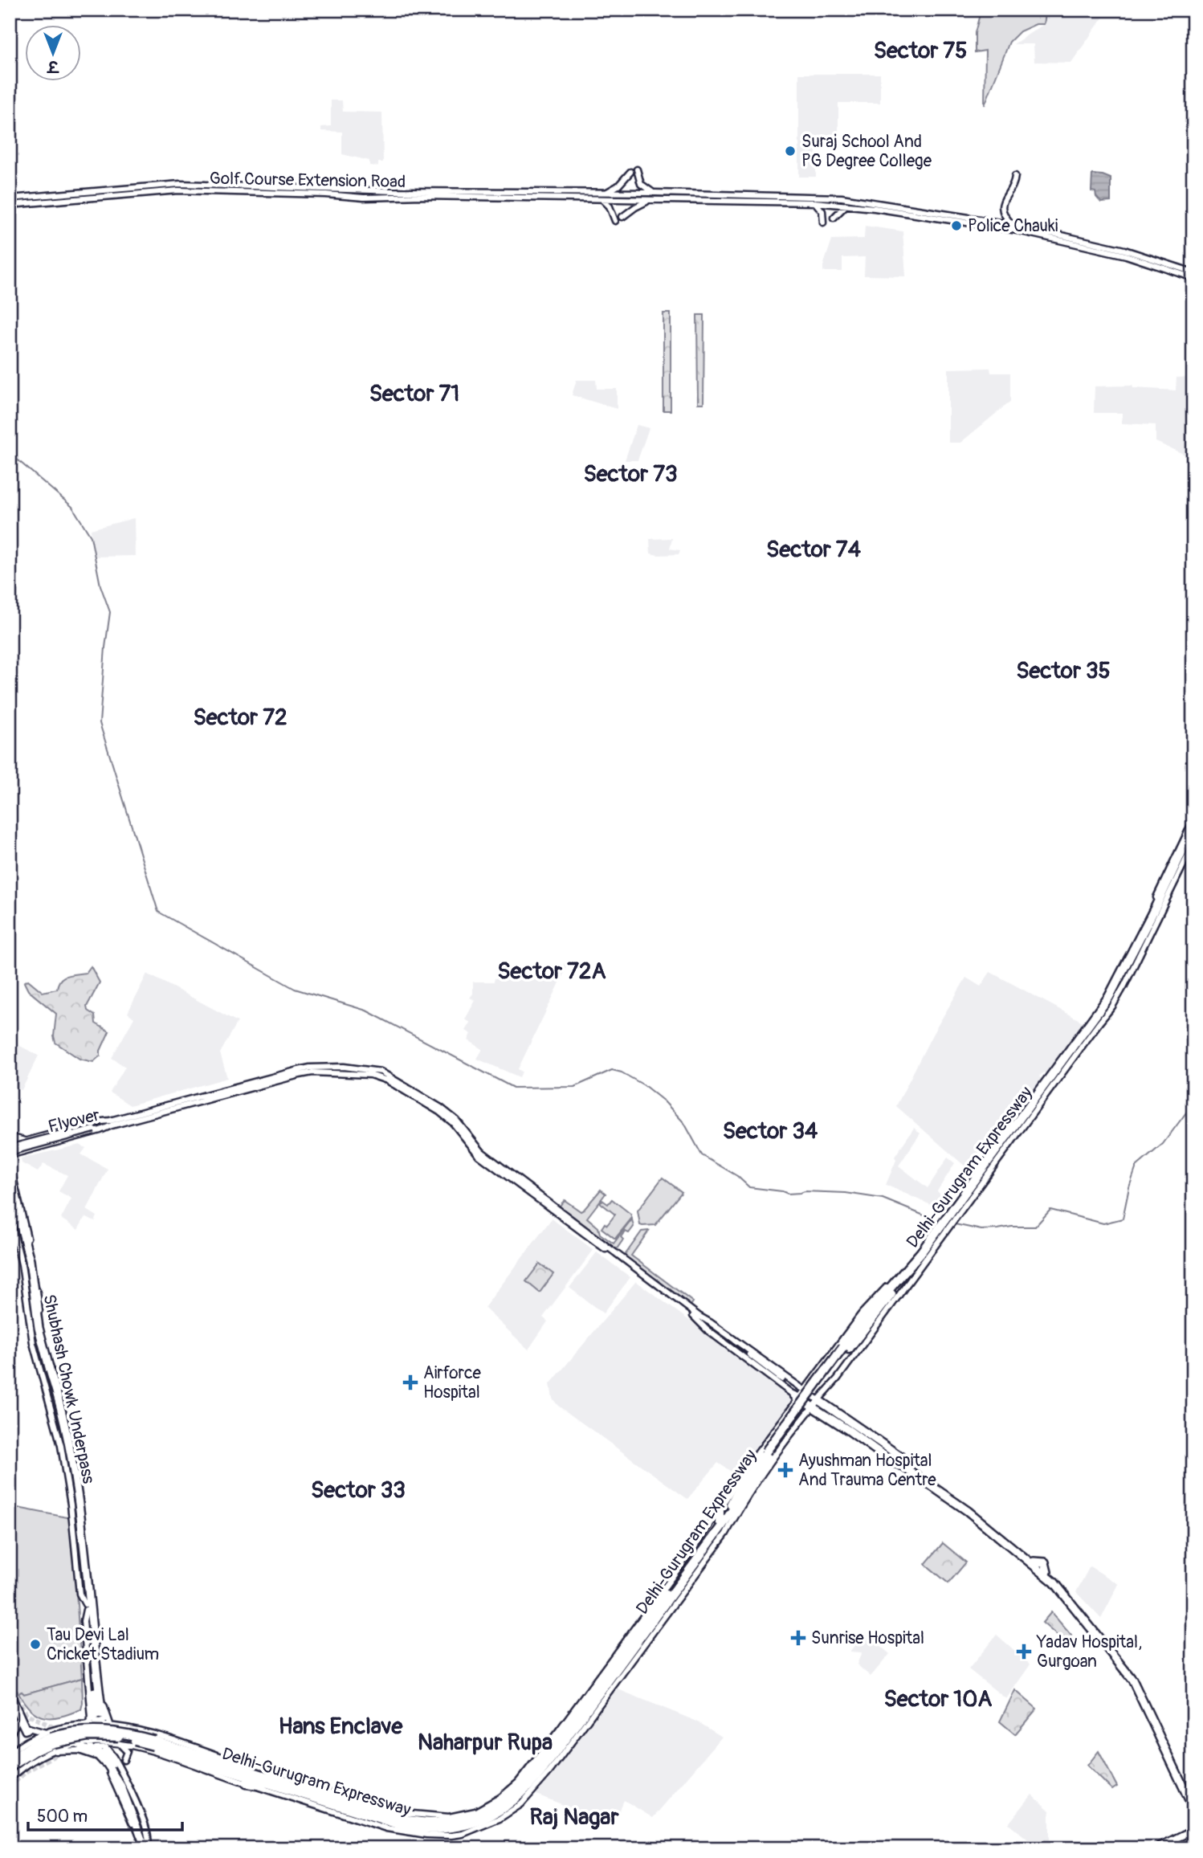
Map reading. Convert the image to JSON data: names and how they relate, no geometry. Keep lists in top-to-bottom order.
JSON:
{
  "streets": {
    "highway": ["Delhi-Gurugram Expressway", "Shubhash Chowk Underpass"],
    "main road": ["Golf Course Extension Road", "Flyover"]
  },
  "districts": [
    "Sector 75",
    "Sector 71",
    "Sector 73",
    "Sector 74",
    "Sector 35",
    "Sector 72",
    "Sector 72A",
    "Sector 34",
    "Sector 33",
    "Sector 10A",
    "Hans Enclave",
    "Naharpur Rupa",
    "Raj Nagar"
  ],
  "places": {
    "other": ["Suraj School And PG Degree College", "Police Chauki", "Tau Devi Lal Cricket Stadium"],
    "health": [
      "Airforce Hospital",
      "Ayushman Hospital And Trauma Centre",
      "Sunrise Hospital",
      "Yadav Hospital, Gurgoan"
    ]
  },
  "scale_bar": "500 m",
  "north": "bottom"
}
